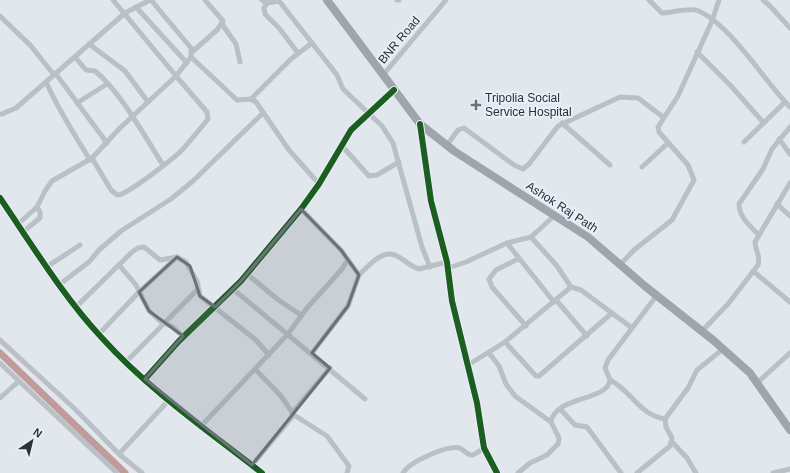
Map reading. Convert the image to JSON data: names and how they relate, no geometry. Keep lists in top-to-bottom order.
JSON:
{
  "streets": {
    "main road": ["Ashok Raj Path"],
    "street": ["BNR Road"]
  },
  "crossings": [
    ["BNR Road", "Ashok Raj Path"]
  ],
  "places": {
    "health": ["Tripolia Social Service Hospital"]
  },
  "north": "top right"
}
